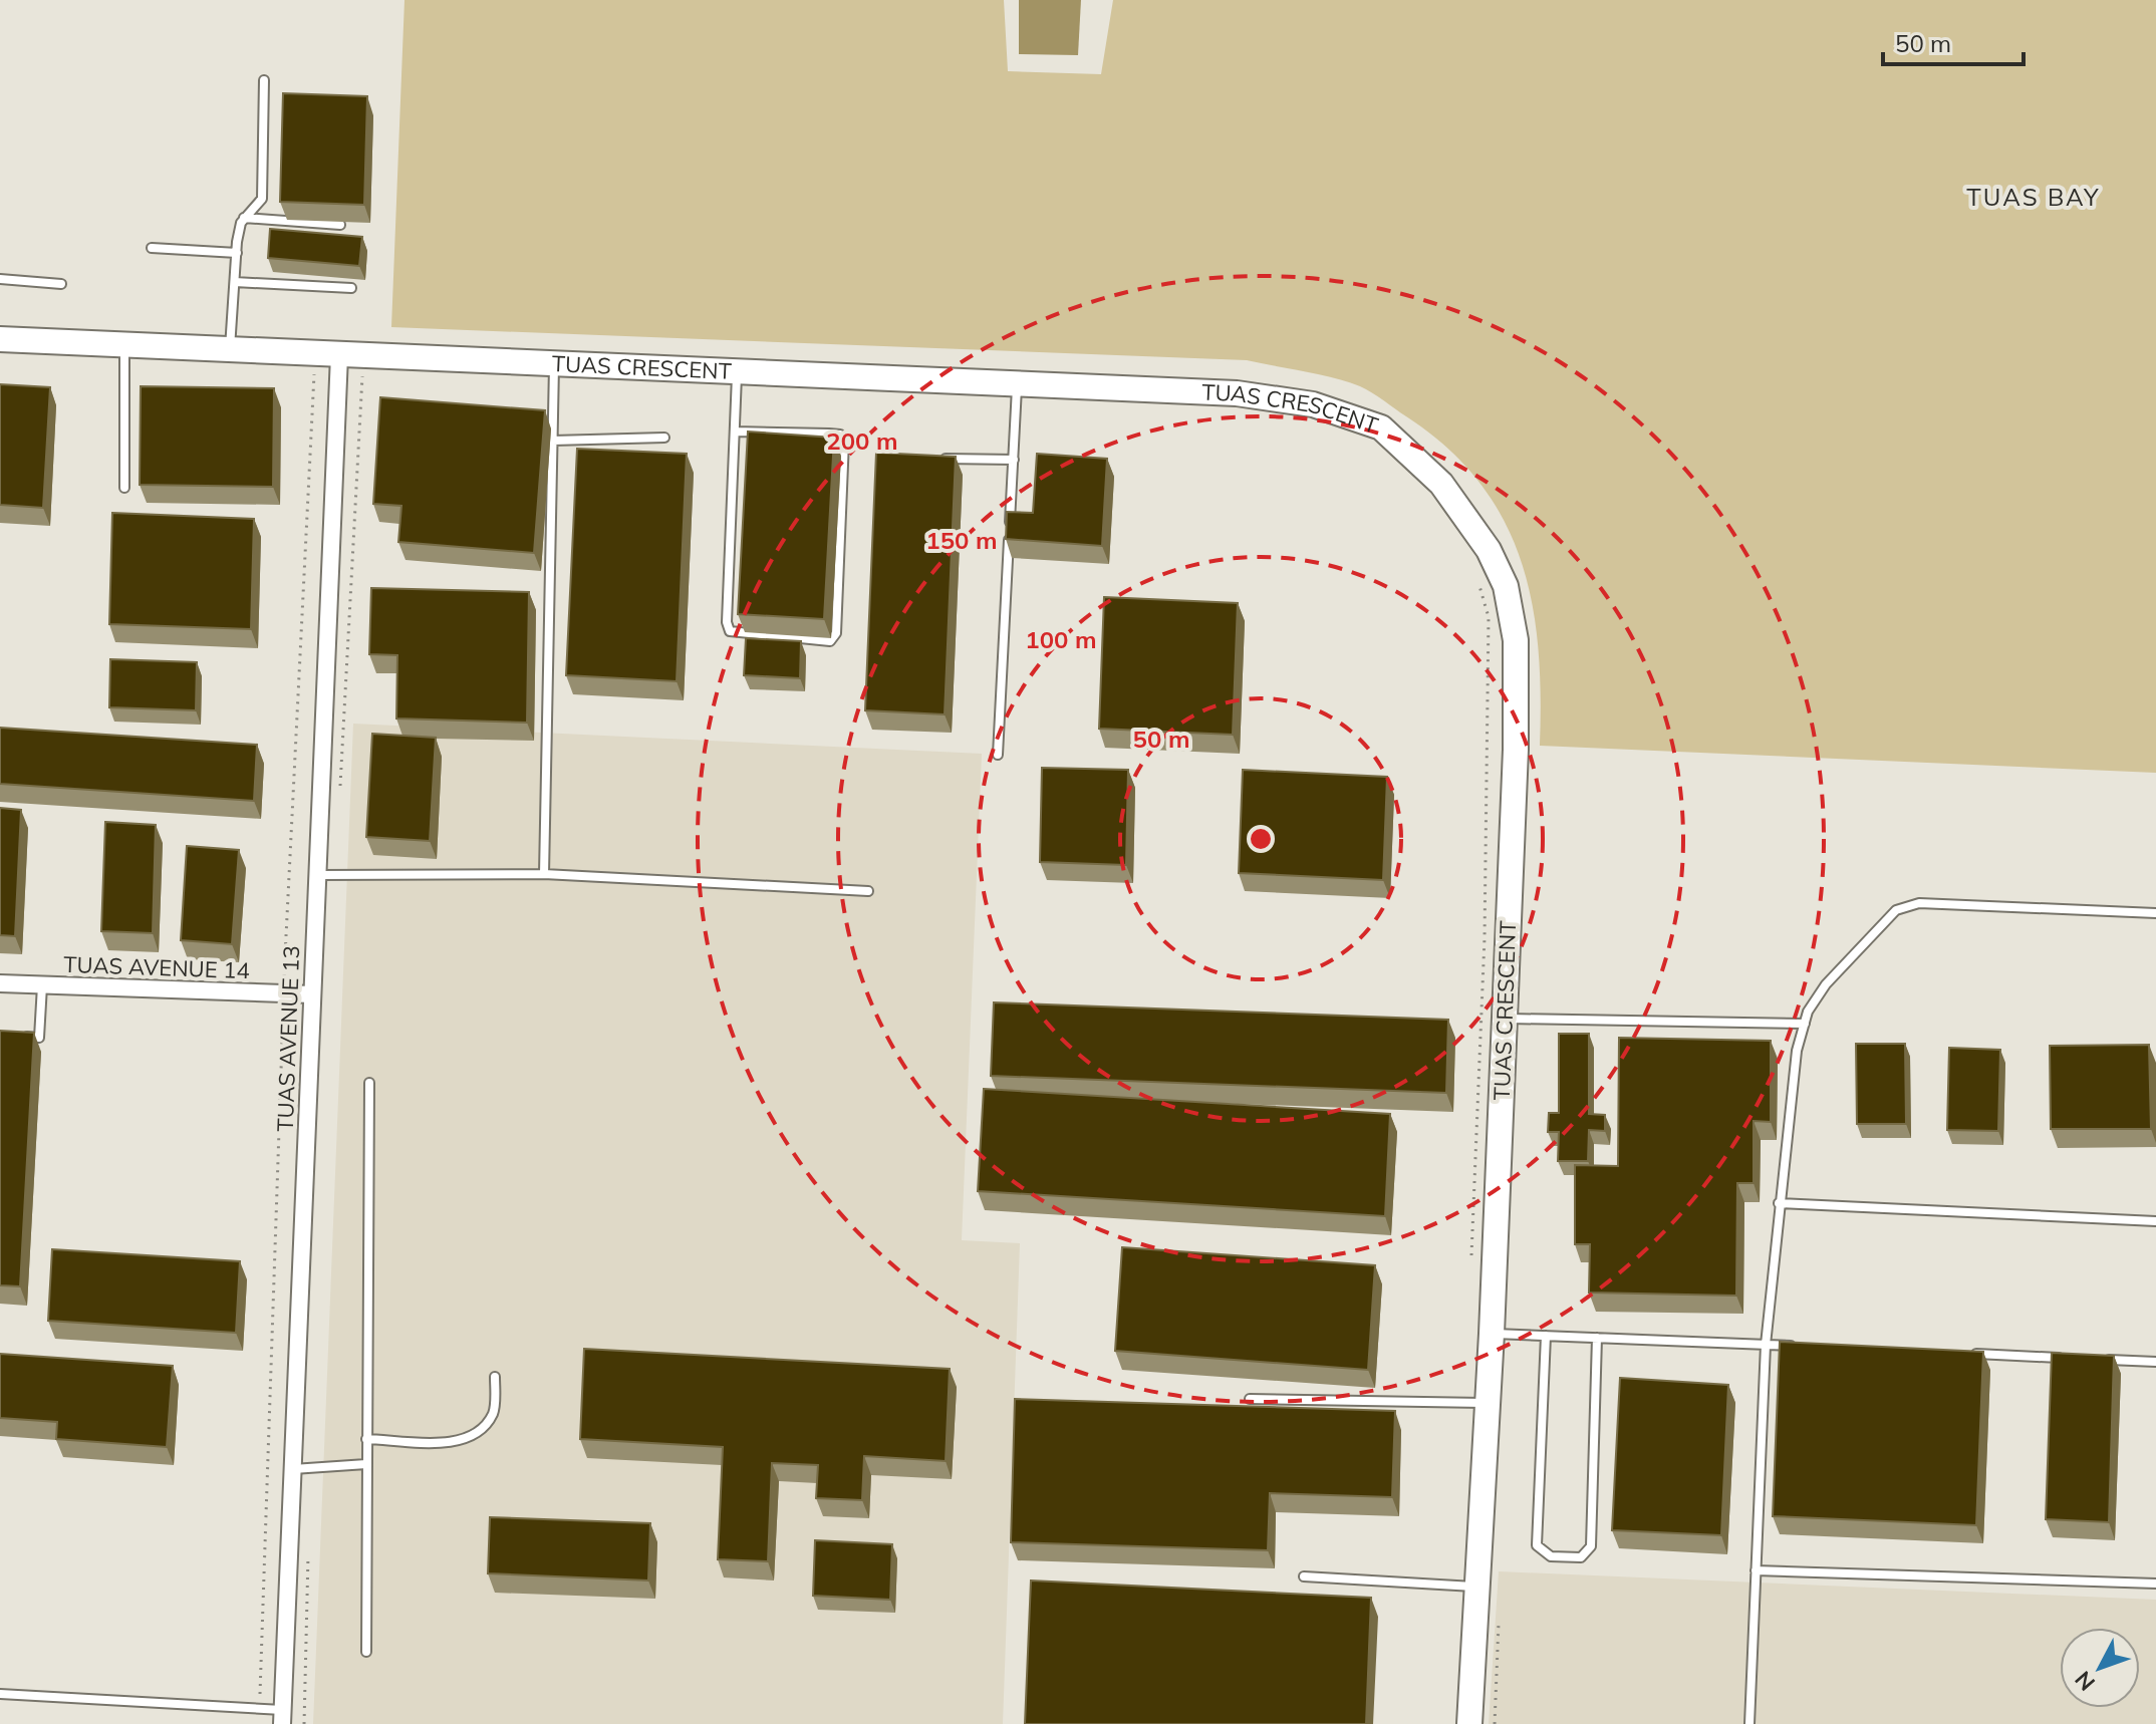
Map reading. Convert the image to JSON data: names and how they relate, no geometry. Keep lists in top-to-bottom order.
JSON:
{
  "streets": {
    "street": ["TUAS CRESCENT", "TUAS AVENUE 14", "TUAS AVENUE 13"]
  },
  "crossings": [
    ["TUAS CRESCENT", "TUAS AVENUE 13"],
    ["TUAS AVENUE 14", "TUAS AVENUE 13"]
  ],
  "districts": ["TUAS BAY"],
  "scale_bar": "50 m",
  "north": "bottom left",
  "rings": [
    "200 m",
    "150 m",
    "100 m",
    "50 m"
  ]
}
